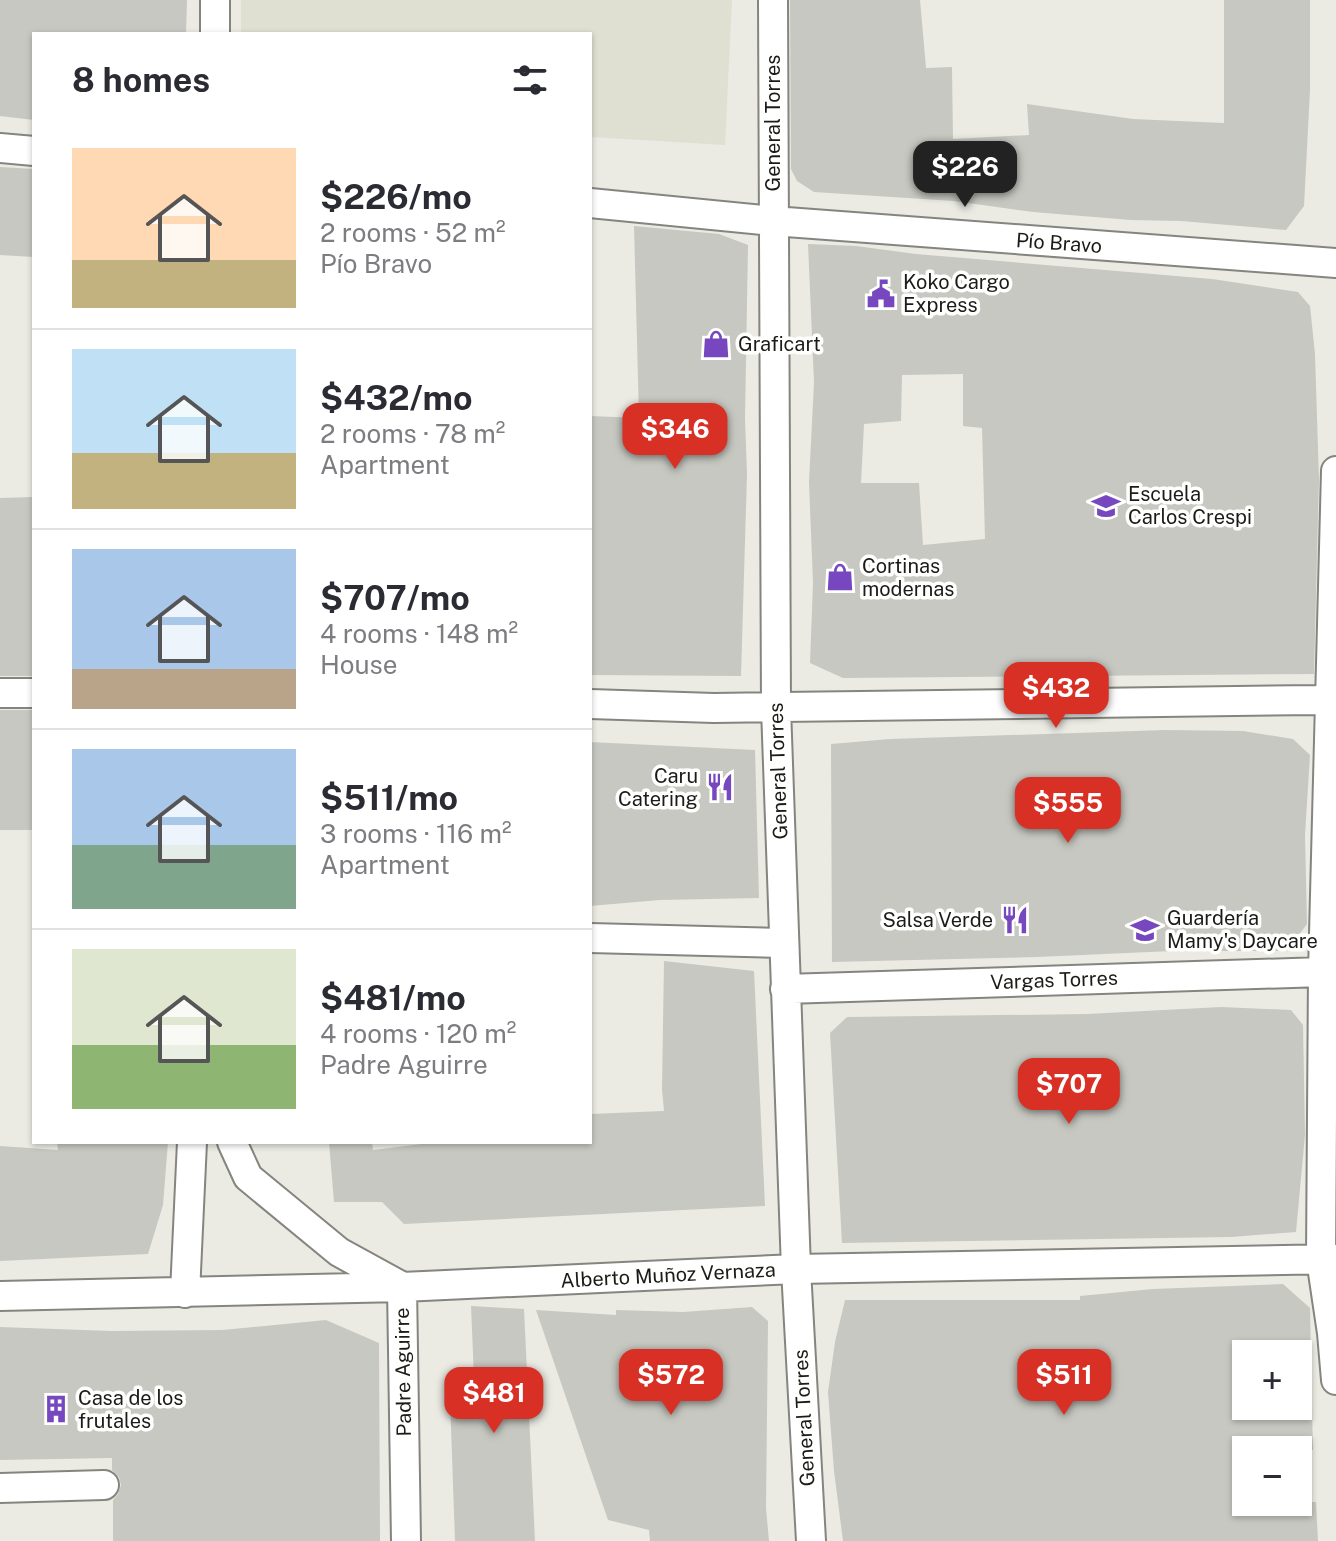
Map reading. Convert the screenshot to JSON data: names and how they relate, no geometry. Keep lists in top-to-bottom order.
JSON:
{
  "streets": {
    "street": [
      "General Torres",
      "Pío Bravo",
      "Vargas Torres",
      "Alberto Muñoz Vernaza",
      "Padre Aguirre"
    ]
  },
  "crossings": [
    ["General Torres", "Pío Bravo"],
    ["General Torres", "Vargas Torres"],
    ["General Torres", "Alberto Muñoz Vernaza"],
    ["Alberto Muñoz Vernaza", "Padre Aguirre"]
  ],
  "places": {
    "public building": ["Koko Cargo Express"],
    "shop": ["Graficart", "Cortinas modernas"],
    "school or university": ["Escuela Carlos Crespi", "Guardería Mamy's Daycare"],
    "restaurant": ["Caru Catering", "Salsa Verde"],
    "building": ["Casa de los frutales"]
  },
  "page": {
    "heading": "8 homes",
    "list": [
      {
        "name": "$226/mo",
        "note": "2 rooms · 52 m² · Pío Bravo"
      },
      {
        "name": "$432/mo",
        "note": "2 rooms · 78 m² · Apartment"
      },
      {
        "name": "$707/mo",
        "note": "4 rooms · 148 m² · House"
      },
      {
        "name": "$511/mo",
        "note": "3 rooms · 116 m² · Apartment"
      },
      {
        "name": "$481/mo",
        "note": "4 rooms · 120 m² · Padre Aguirre"
      }
    ],
    "price": [
      "$226",
      "$346",
      "$432",
      "$555",
      "$707",
      "$572",
      "$511",
      "$481"
    ],
    "map_buttons": ["+", "−"]
  }
}
